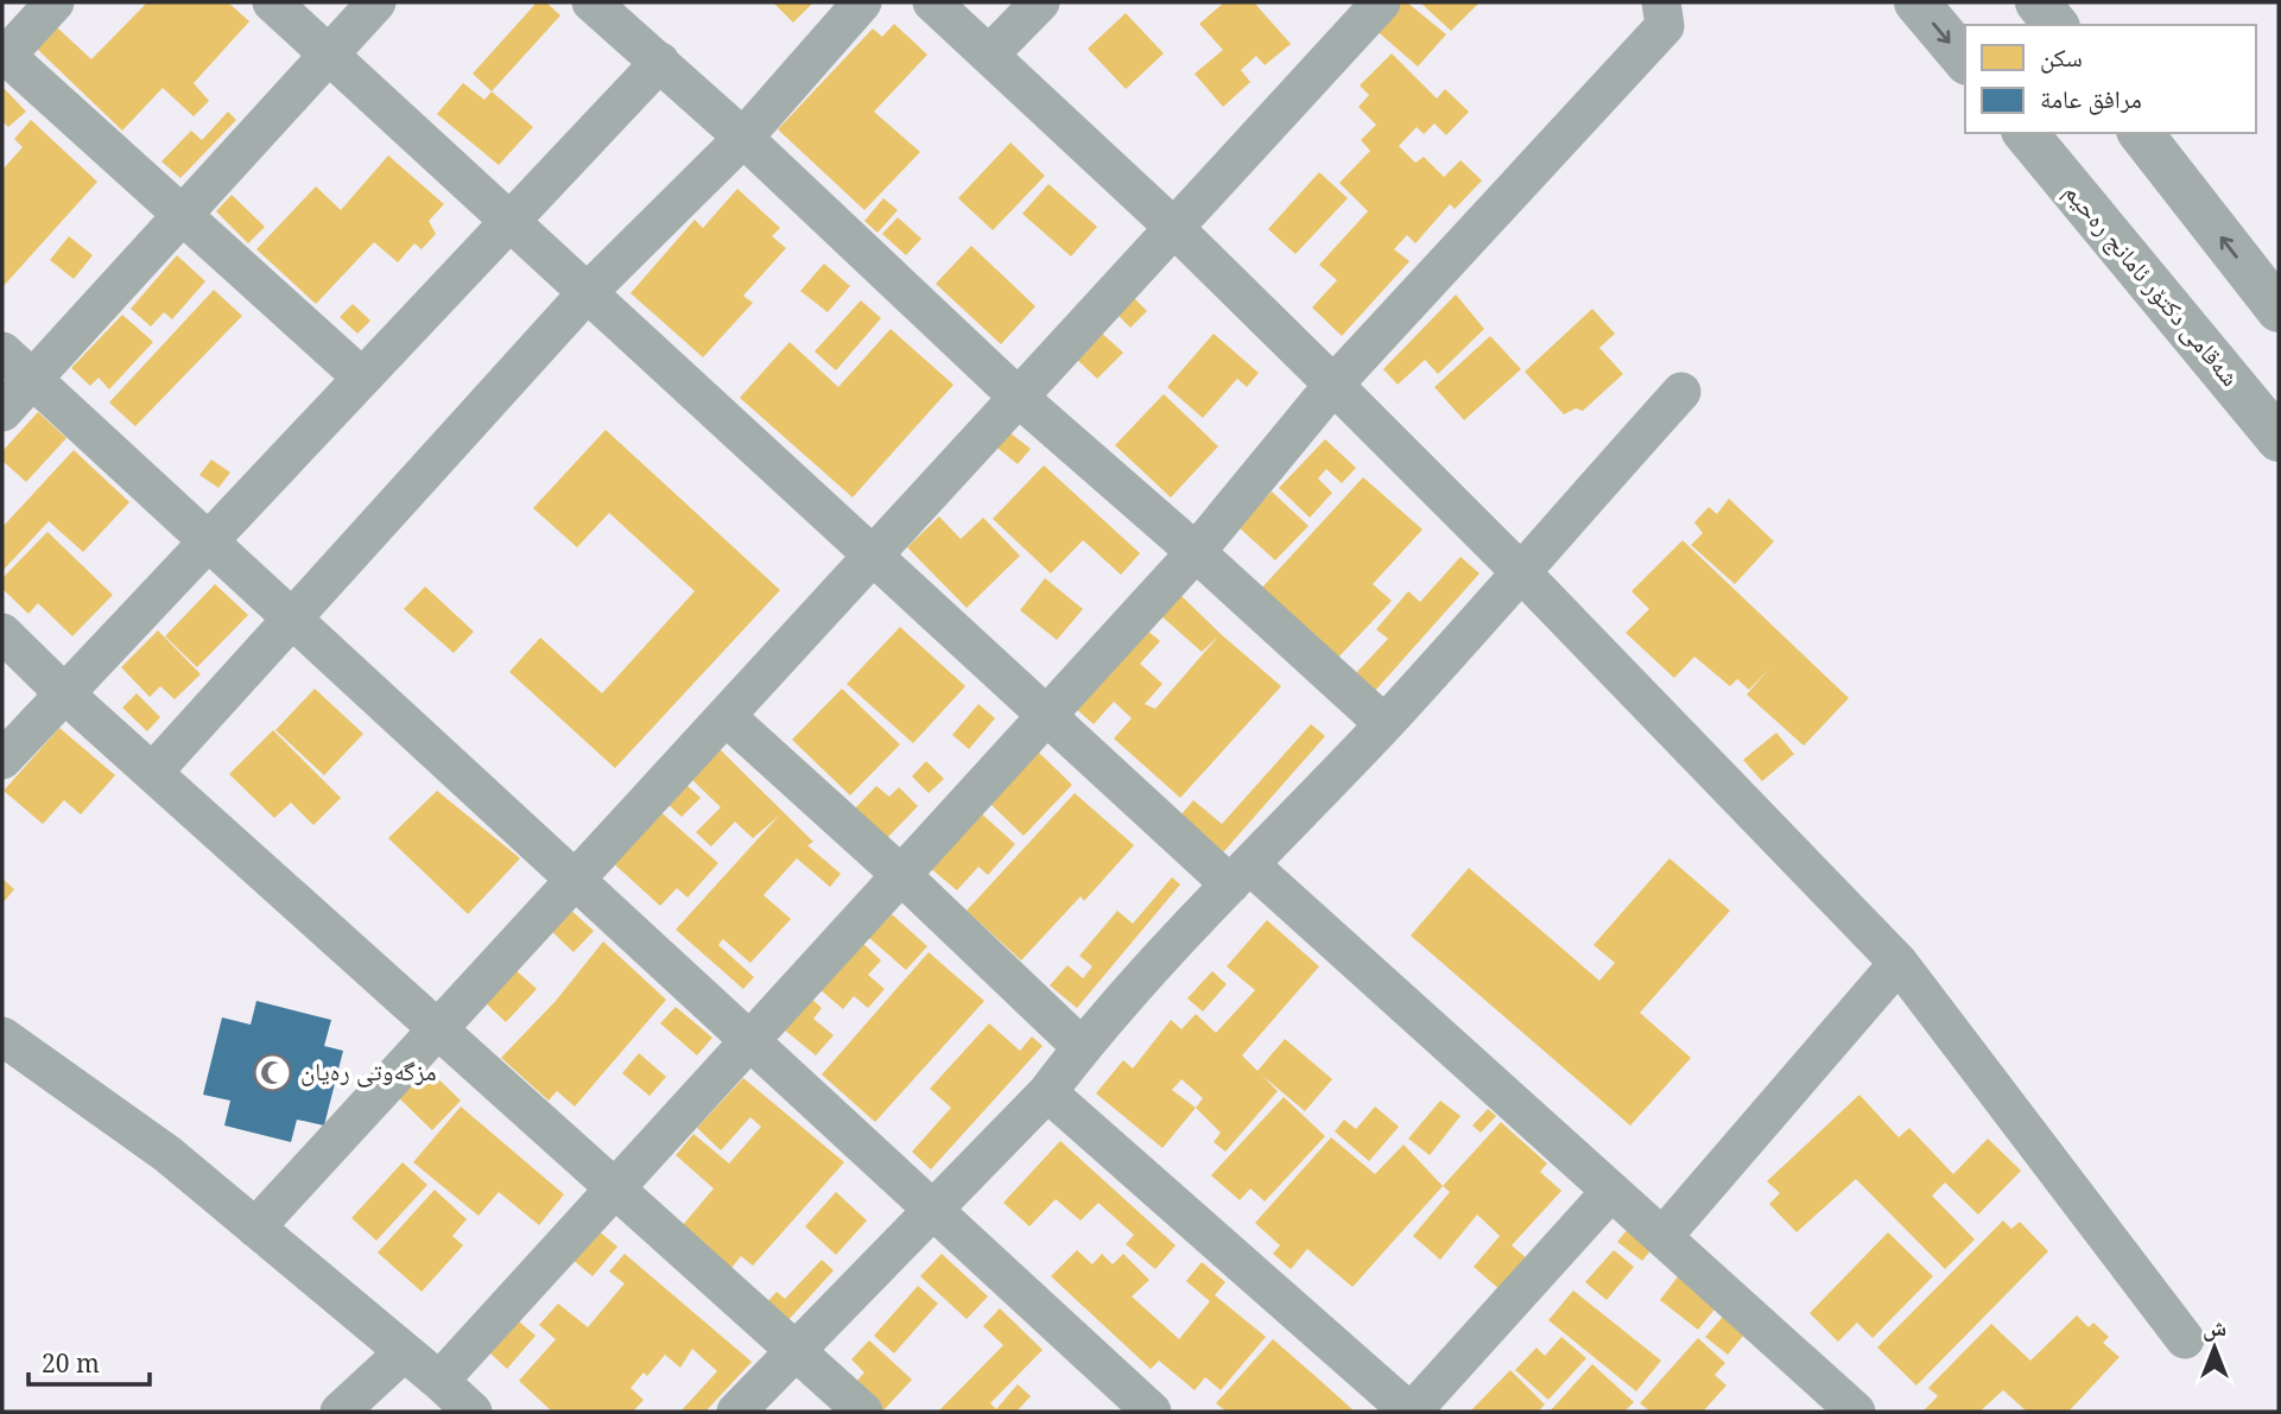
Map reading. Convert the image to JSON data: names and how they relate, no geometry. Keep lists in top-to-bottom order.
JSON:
{
  "streets": {
    "street": ["شەقامی دکتۆر ئامانج رەحیم"]
  },
  "places": {
    "mosque": ["مزگەوتی رەیان"]
  },
  "legend": ["سكن", "مرافق عامة"],
  "scale_bar": "20 m",
  "north": "top"
}
